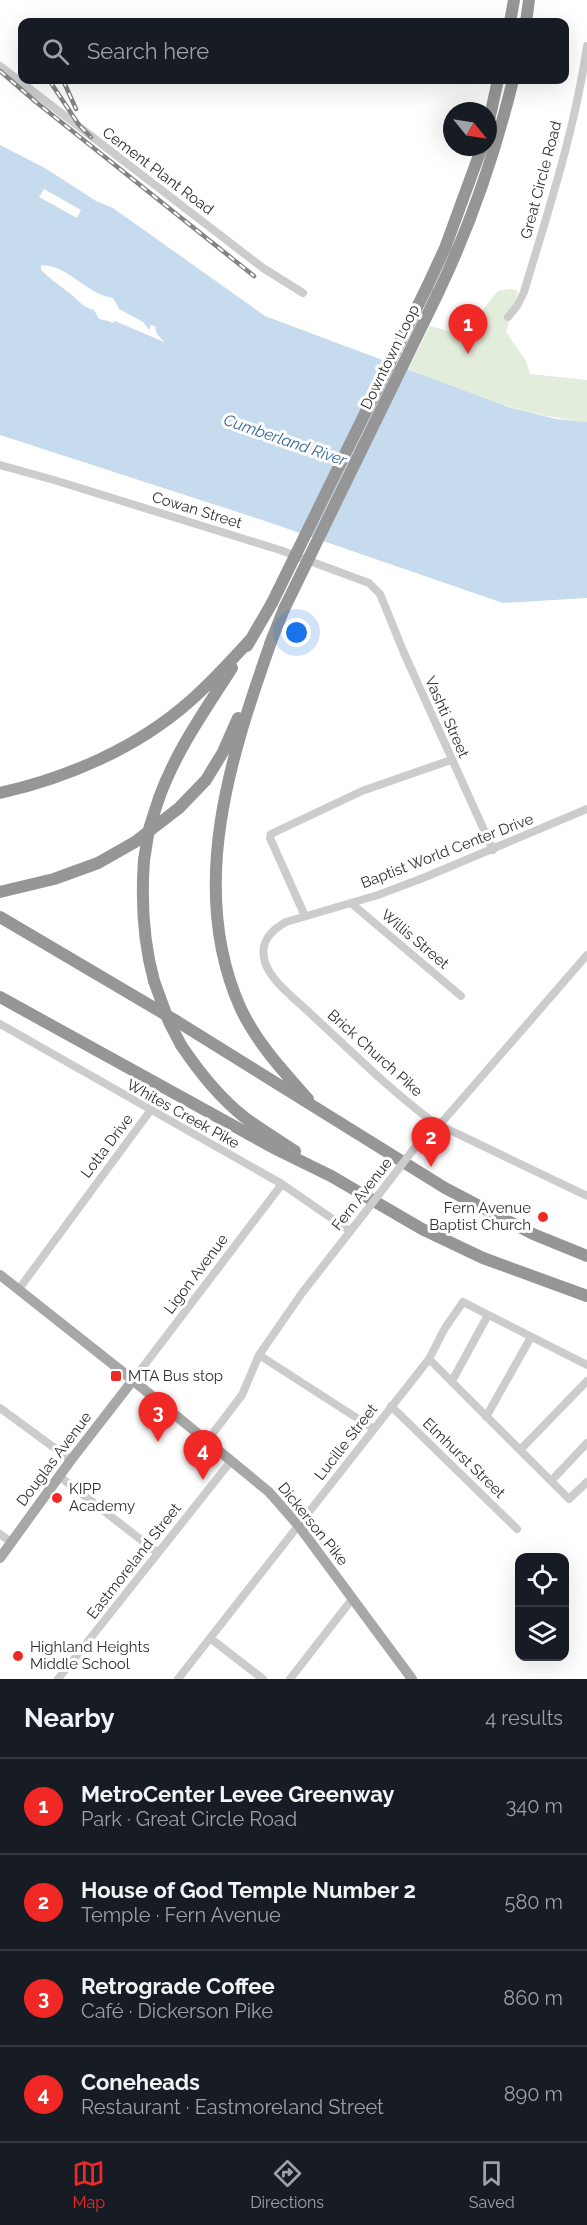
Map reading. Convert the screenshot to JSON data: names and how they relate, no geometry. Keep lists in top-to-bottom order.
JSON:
{
  "streets": {
    "highway": ["Downtown Loop"],
    "main road": ["Douglas Avenue", "Dickerson Pike"],
    "street": [
      "Cement Plant Road",
      "Great Circle Road",
      "Cowan Street",
      "Vashti Street",
      "Baptist World Center Drive",
      "Willis Street",
      "Brick Church Pike",
      "Whites Creek Pike",
      "Lotta Drive",
      "Fern Avenue",
      "Ligon Avenue",
      "Lucille Street",
      "Elmhurst Street",
      "Eastmoreland Street"
    ]
  },
  "crossings": [
    ["Cowan Street", "Vashti Street"],
    ["Vashti Street", "Baptist World Center Drive"],
    ["Baptist World Center Drive", "Willis Street"],
    ["Baptist World Center Drive", "Brick Church Pike"],
    ["Brick Church Pike", "Fern Avenue"],
    ["Whites Creek Pike", "Lotta Drive"],
    ["Whites Creek Pike", "Fern Avenue"],
    ["Whites Creek Pike", "Ligon Avenue"],
    ["Lotta Drive", "Dickerson Pike"],
    ["Fern Avenue", "Dickerson Pike"],
    ["Ligon Avenue", "Douglas Avenue"],
    ["Ligon Avenue", "Dickerson Pike"],
    ["Lucille Street", "Elmhurst Street"],
    ["Lucille Street", "Dickerson Pike"],
    ["Douglas Avenue", "Dickerson Pike"],
    ["Dickerson Pike", "Eastmoreland Street"]
  ],
  "water": ["Cumberland River"],
  "places": {
    "other": ["Fern Avenue Baptist Church", "KIPP Academy", "Highland Heights Middle School"],
    "transit": ["MTA Bus stop"]
  },
  "north": "bottom right",
  "page": {
    "search": "Search here",
    "pins": [
      "1",
      "2",
      "3",
      "4"
    ],
    "heading": ["Nearby", "4 results"],
    "list": [
      {
        "mark": "1",
        "name": "MetroCenter Levee Greenway",
        "note": "Park · Great Circle Road",
        "value": "340 m"
      },
      {
        "mark": "2",
        "name": "House of God Temple Number 2",
        "note": "Temple · Fern Avenue",
        "value": "580 m"
      },
      {
        "mark": "3",
        "name": "Retrograde Coffee",
        "note": "Café · Dickerson Pike",
        "value": "860 m"
      },
      {
        "mark": "4",
        "name": "Coneheads",
        "note": "Restaurant · Eastmoreland Street",
        "value": "890 m"
      }
    ],
    "nav": ["Map", "Directions", "Saved"]
  }
}
